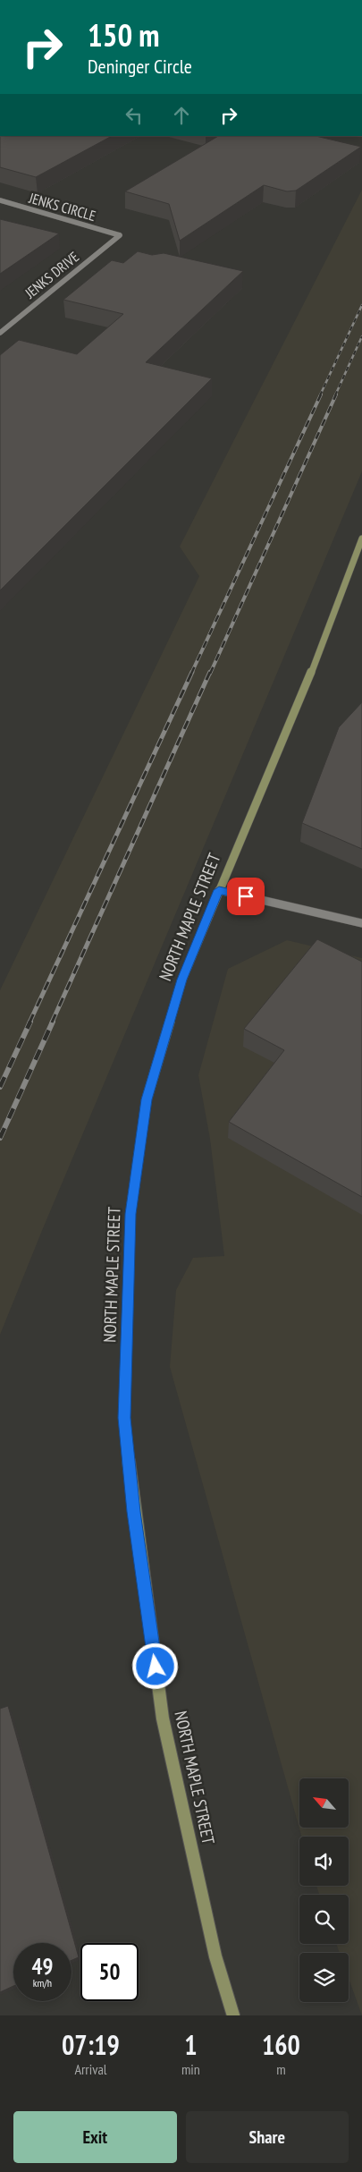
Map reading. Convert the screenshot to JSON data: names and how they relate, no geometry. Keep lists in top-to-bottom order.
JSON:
{
  "streets": {
    "main road": ["NORTH MAPLE STREET"],
    "street": ["JENKS CIRCLE", "JENKS DRIVE"]
  },
  "crossings": [
    ["JENKS CIRCLE", "JENKS DRIVE"]
  ],
  "north": "top left",
  "page": {
    "turn": ["150 m", "Deninger Circle"],
    "speed": "49 km/h",
    "limit": "50",
    "eta": [
      "07:19",
      "Arrival",
      "1",
      "min",
      "160",
      "m"
    ],
    "buttons": ["Exit", "Share"]
  }
}
